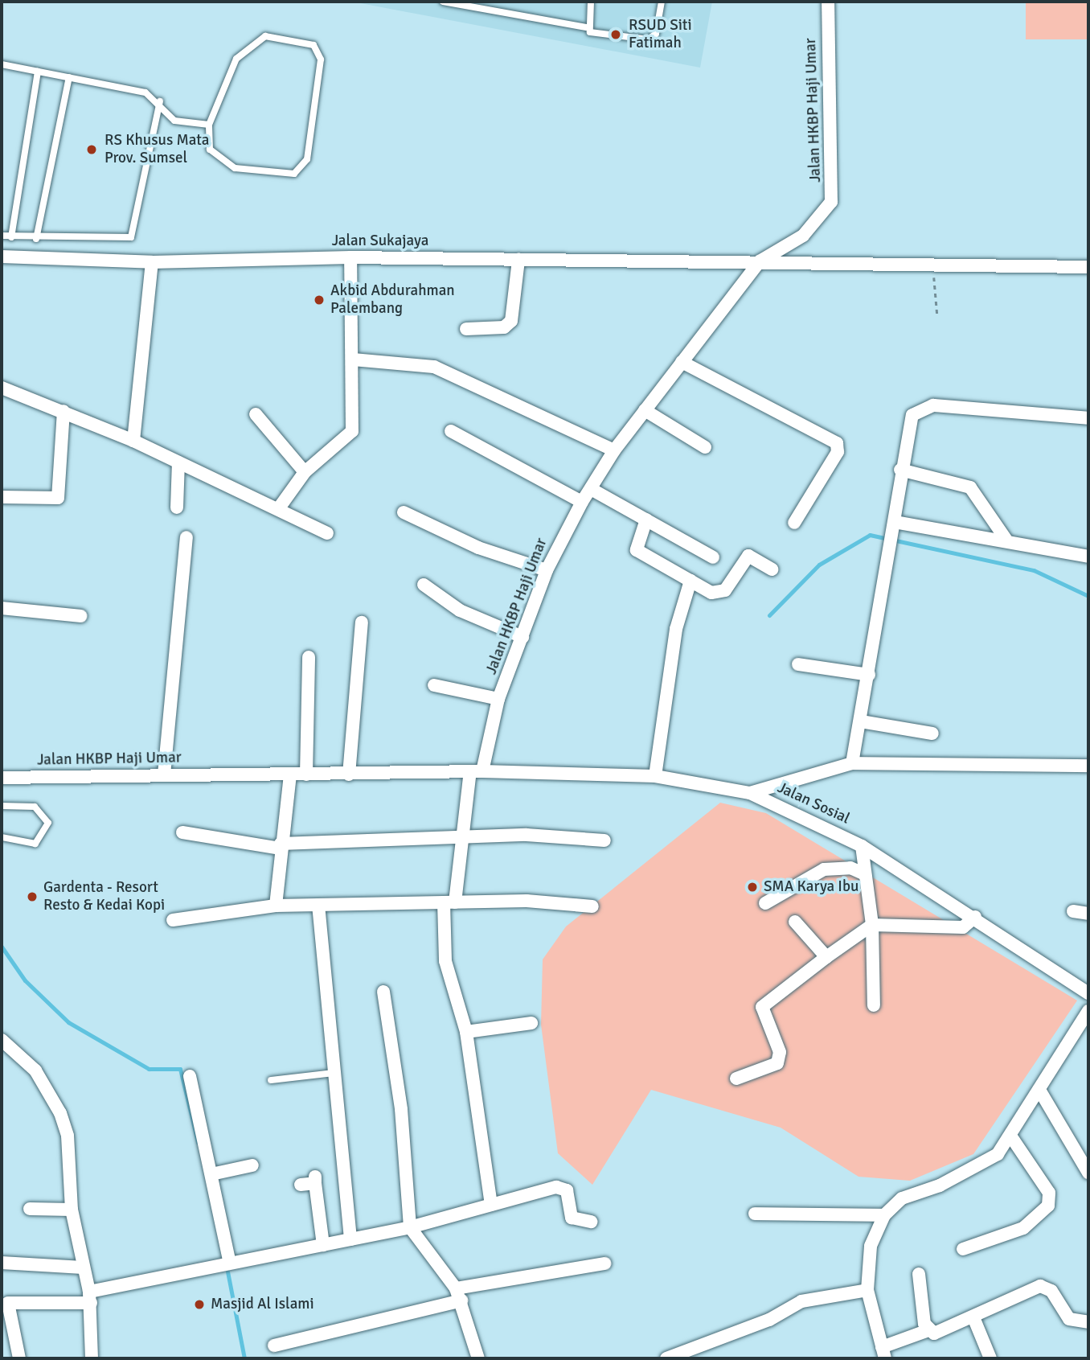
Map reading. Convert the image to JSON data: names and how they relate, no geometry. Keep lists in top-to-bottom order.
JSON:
{
  "streets": {
    "street": ["Jalan HKBP Haji Umar", "Jalan Sukajaya", "Jalan Sosial"]
  },
  "crossings": [
    ["Jalan HKBP Haji Umar", "Jalan Sukajaya"],
    ["Jalan HKBP Haji Umar", "Jalan Sosial"]
  ],
  "places": [
    "RSUD Siti Fatimah",
    "RS Khusus Mata Prov. Sumsel",
    "Akbid Abdurahman Palembang",
    "SMA Karya Ibu",
    "Gardenta - Resort Resto & Kedai Kopi",
    "Masjid Al Islami"
  ]
}
